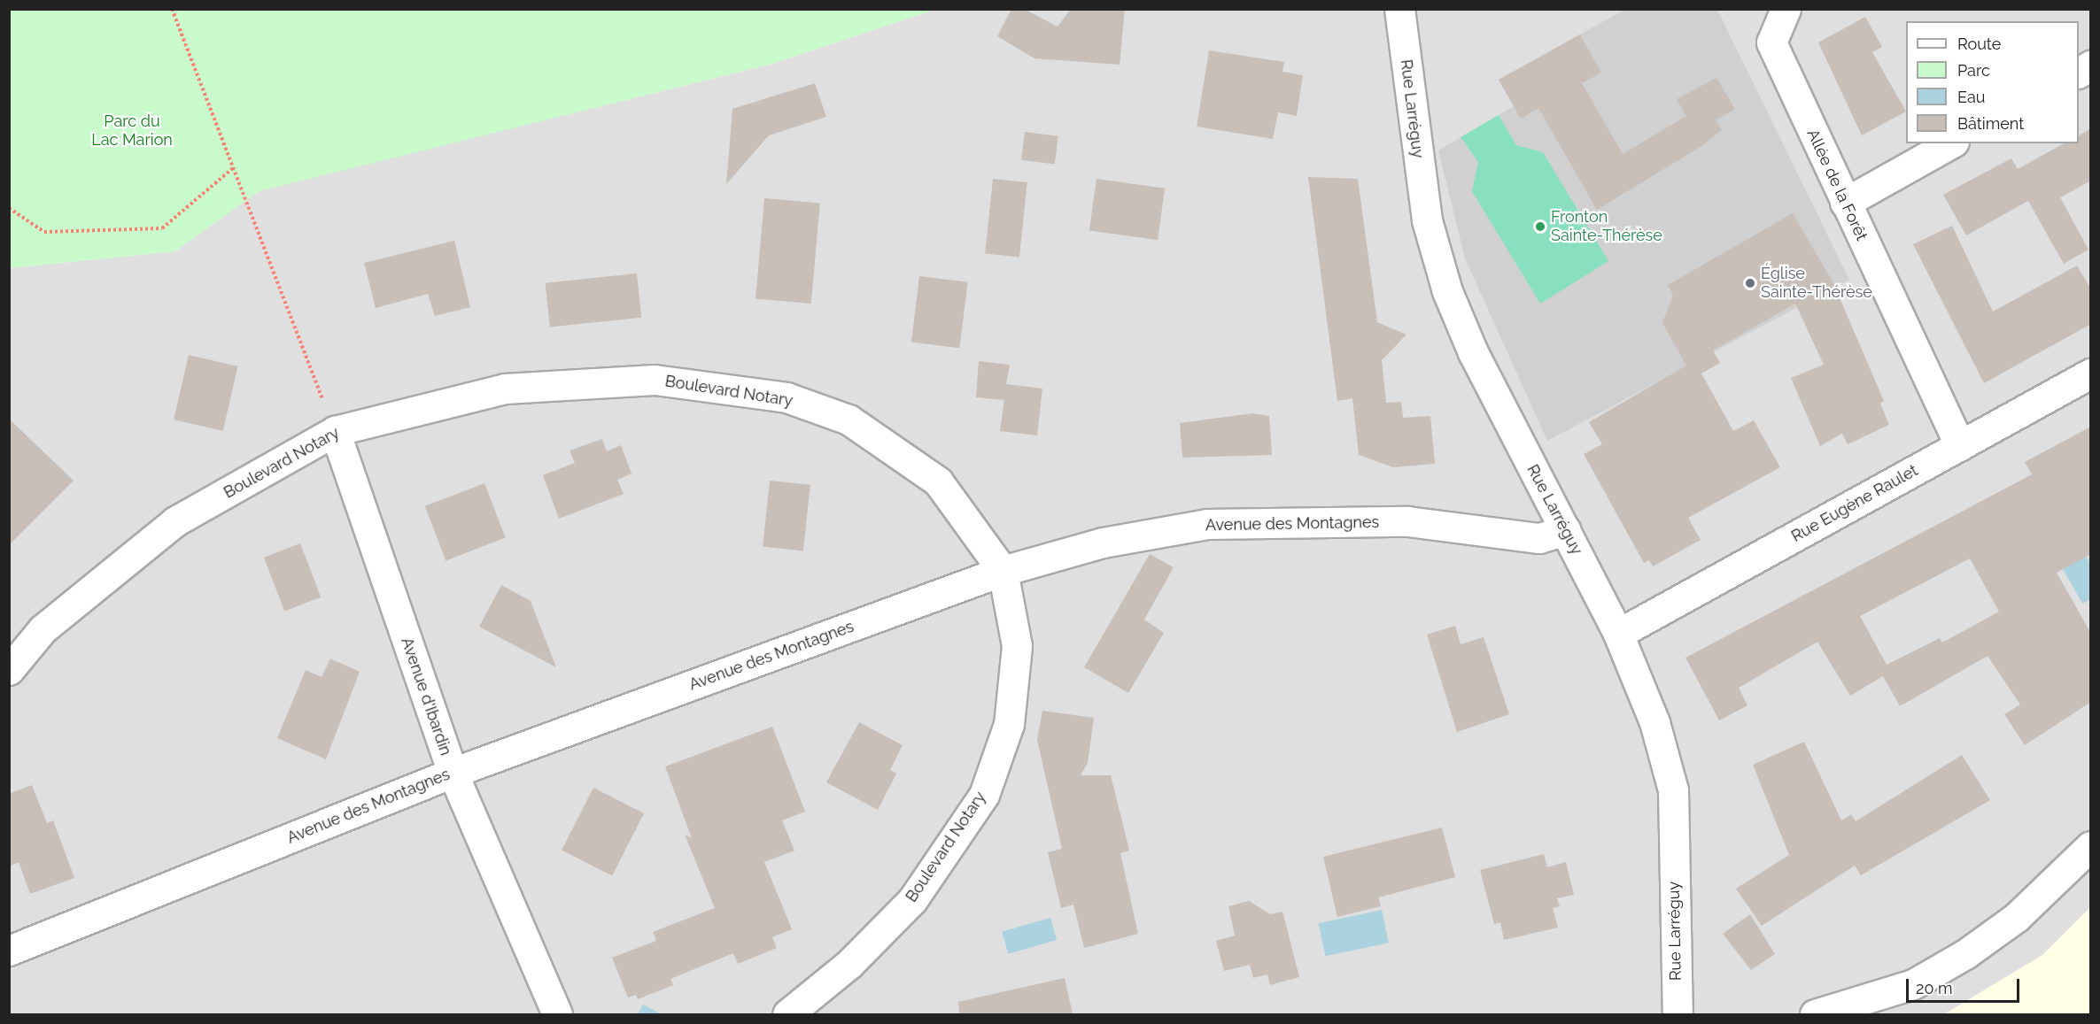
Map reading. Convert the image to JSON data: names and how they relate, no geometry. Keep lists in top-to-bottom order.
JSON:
{
  "streets": {
    "street": [
      "Rue Larréguy",
      "Allée de la Forêt",
      "Boulevard Notary",
      "Rue Eugène Raulet",
      "Avenue des Montagnes",
      "Avenue d'Ibardin"
    ]
  },
  "crossings": [
    ["Rue Larréguy", "Rue Eugène Raulet"],
    ["Rue Larréguy", "Avenue des Montagnes"],
    ["Allée de la Forêt", "Rue Eugène Raulet"],
    ["Boulevard Notary", "Avenue des Montagnes"],
    ["Boulevard Notary", "Avenue d'Ibardin"],
    ["Avenue des Montagnes", "Avenue d'Ibardin"]
  ],
  "parks": ["Parc du Lac Marion"],
  "places": ["Fronton Sainte-Thérèse", "Église Sainte-Thérèse"],
  "legend": [
    "Route",
    "Parc",
    "Eau",
    "Bâtiment"
  ],
  "scale_bar": "20 m"
}
